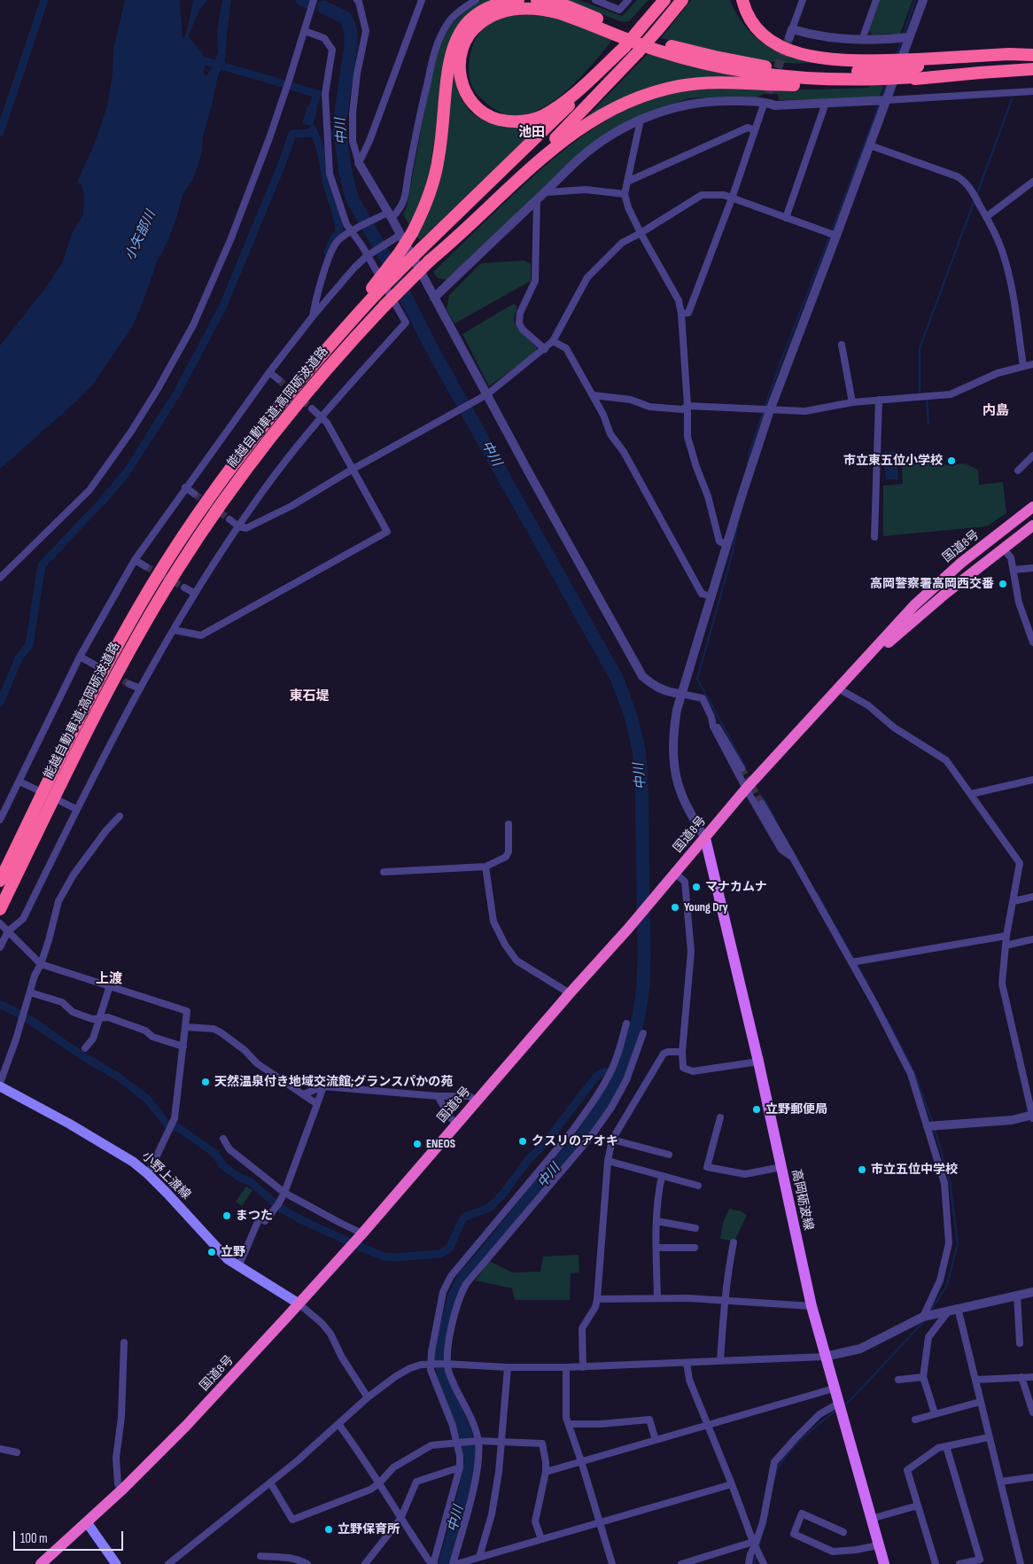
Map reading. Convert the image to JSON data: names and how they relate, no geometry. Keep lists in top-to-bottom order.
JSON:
{
  "streets": {
    "highway": ["能越自動車道;高岡砺波道路", "国道8号"],
    "main road": ["小野上渡線", "高岡砺波線"]
  },
  "crossings": [
    ["国道8号", "小野上渡線"],
    ["国道8号", "高岡砺波線"]
  ],
  "districts": [
    "池田",
    "内島",
    "東石堤",
    "上渡"
  ],
  "water": ["中川", "小矢部川"],
  "places": [
    "市立東五位小学校",
    "高岡警察署高岡西交番",
    "マナカムナ",
    "Young Dry",
    "天然温泉付き地域交流館;グランスパかの苑",
    "立野郵便局",
    "クスリのアオキ",
    "ENEOS",
    "市立五位中学校",
    "まつた",
    "立野",
    "立野保育所"
  ],
  "scale_bar": "100 m"
}
